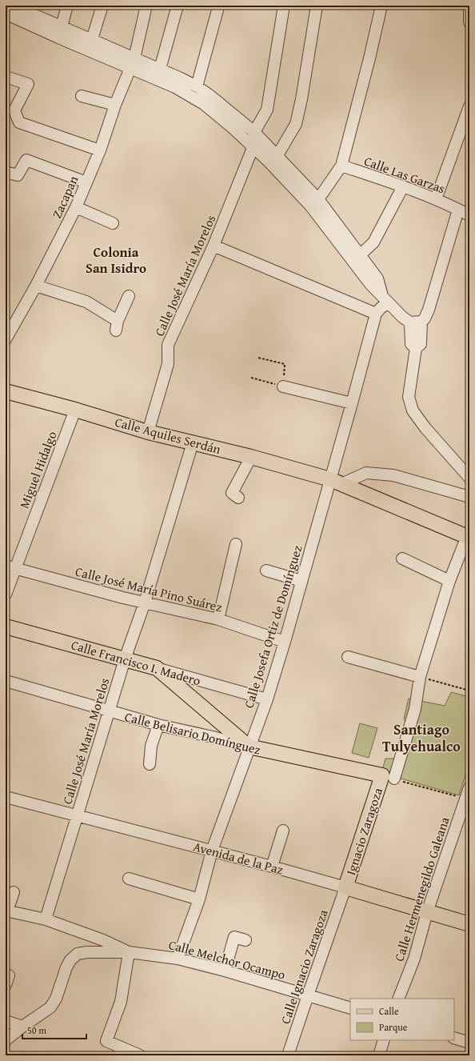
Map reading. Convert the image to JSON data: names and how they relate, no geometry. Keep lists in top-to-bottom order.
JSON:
{
  "streets": {
    "main road": [
      "Calle Aquiles Serdán",
      "Calle Francisco I. Madero",
      "Calle Belisario Domínguez",
      "Ignacio Zaragoza",
      "Avenida de la Paz"
    ],
    "street": [
      "Calle Las Garzas",
      "Zacapan",
      "Calle José María Morelos",
      "Miguel Hidalgo",
      "Calle José María Pino Suárez",
      "Calle Josefa Ortiz de Domínguez",
      "Calle Hermenegildo Galeana",
      "Calle Melchor Ocampo",
      "Calle Ignacio Zaragoza"
    ]
  },
  "crossings": [
    ["Calle José María Morelos", "Calle Aquiles Serdán"],
    ["Calle José María Morelos", "Calle José María Pino Suárez"],
    ["Calle José María Morelos", "Calle Francisco I. Madero"],
    ["Calle José María Morelos", "Calle Belisario Domínguez"],
    ["Calle José María Morelos", "Avenida de la Paz"],
    ["Calle José María Morelos", "Calle Melchor Ocampo"],
    ["Calle Aquiles Serdán", "Miguel Hidalgo"],
    ["Calle Aquiles Serdán", "Calle Josefa Ortiz de Domínguez"],
    ["Miguel Hidalgo", "Calle José María Pino Suárez"],
    ["Calle José María Pino Suárez", "Calle Josefa Ortiz de Domínguez"],
    ["Calle Josefa Ortiz de Domínguez", "Calle Francisco I. Madero"],
    ["Calle Josefa Ortiz de Domínguez", "Calle Belisario Domínguez"],
    ["Calle Josefa Ortiz de Domínguez", "Avenida de la Paz"],
    ["Calle Josefa Ortiz de Domínguez", "Calle Melchor Ocampo"],
    ["Calle Belisario Domínguez", "Ignacio Zaragoza"],
    ["Ignacio Zaragoza", "Avenida de la Paz"],
    ["Ignacio Zaragoza", "Calle Ignacio Zaragoza"],
    ["Avenida de la Paz", "Calle Hermenegildo Galeana"],
    ["Avenida de la Paz", "Calle Ignacio Zaragoza"],
    ["Calle Melchor Ocampo", "Calle Ignacio Zaragoza"]
  ],
  "districts": ["Colonia San Isidro", "Santiago Tulyehualco"],
  "legend": ["Calle", "Parque"],
  "scale_bar": "50 m"
}
